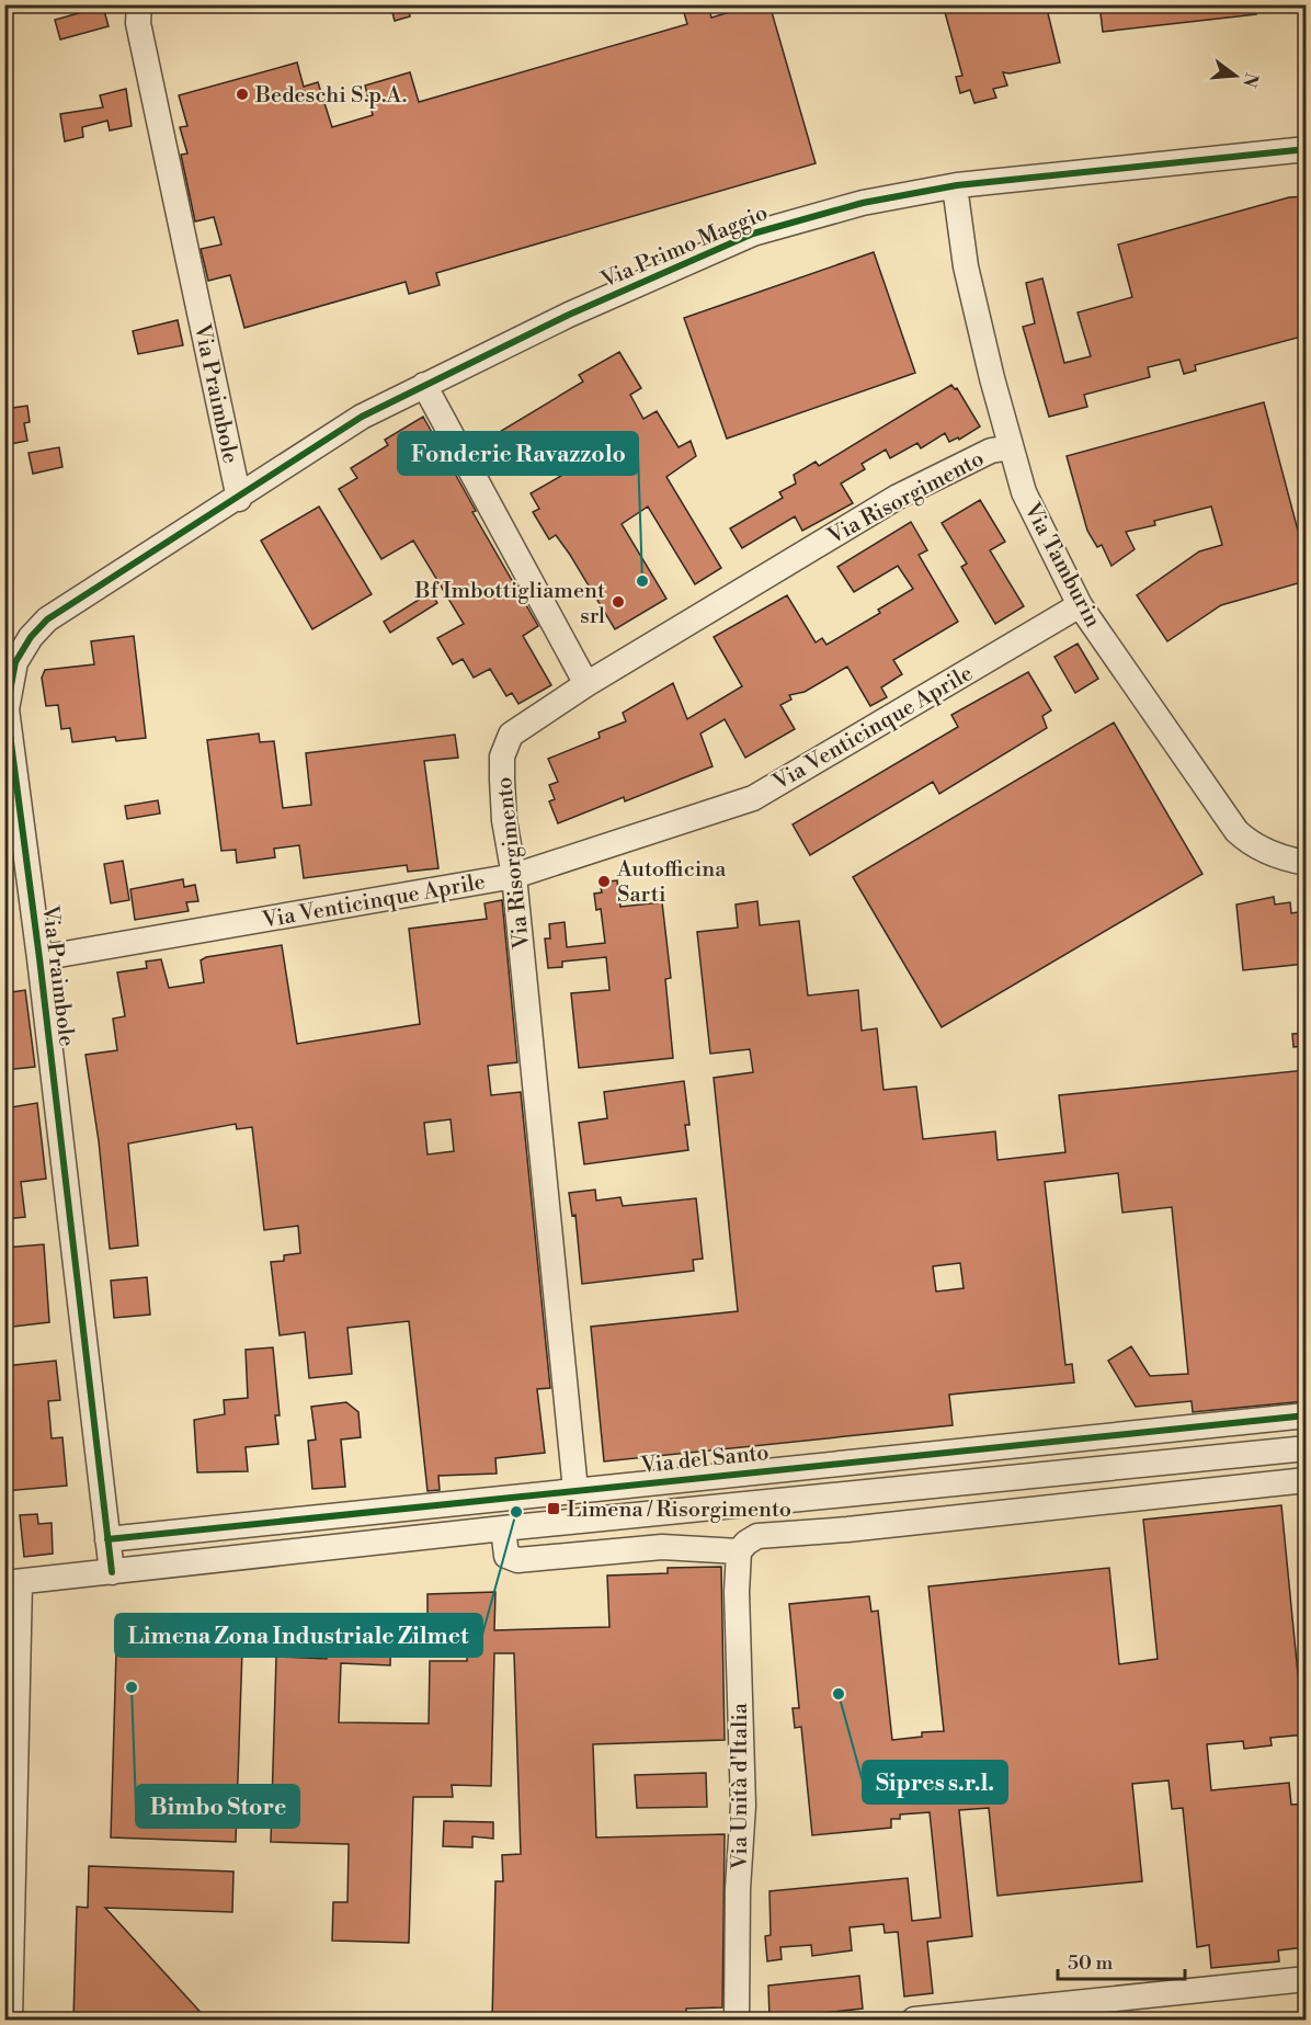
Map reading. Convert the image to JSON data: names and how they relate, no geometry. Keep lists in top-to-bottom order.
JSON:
{
  "streets": {
    "street": [
      "Via Primo Maggio",
      "Via Praimbole",
      "Via Risorgimento",
      "Via Tamburin",
      "Via Venticinque Aprile",
      "Via del Santo",
      "Via Unità d'Italia"
    ]
  },
  "crossings": [
    ["Via Primo Maggio", "Via Praimbole"],
    ["Via Primo Maggio", "Via Tamburin"],
    ["Via Praimbole", "Via Venticinque Aprile"],
    ["Via Praimbole", "Via del Santo"],
    ["Via Risorgimento", "Via Tamburin"],
    ["Via Risorgimento", "Via Venticinque Aprile"],
    ["Via Risorgimento", "Via del Santo"],
    ["Via Tamburin", "Via Venticinque Aprile"]
  ],
  "places": {
    "other": [
      "Bedeschi S.p.A.",
      "Fonderie Ravazzolo",
      "Bf Imbottigliament srl",
      "Autofficina Sarti",
      "Limena Zona Industriale Zilmet",
      "Bimbo Store",
      "Sipres s.r.l."
    ],
    "transit": ["Limena / Risorgimento"]
  },
  "scale_bar": "50 m",
  "north": "right"
}
